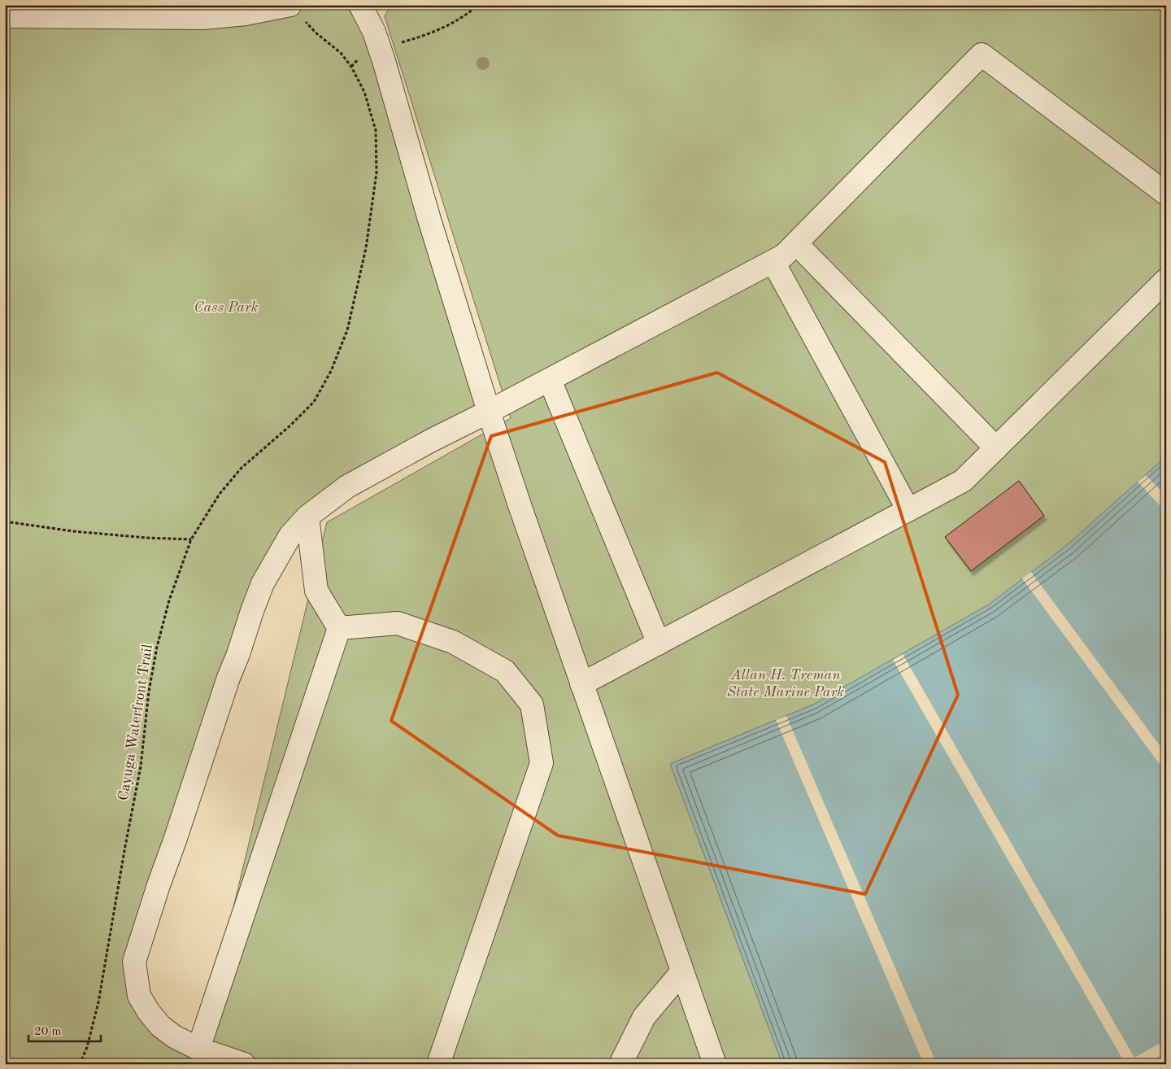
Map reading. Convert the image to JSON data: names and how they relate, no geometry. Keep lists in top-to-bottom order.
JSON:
{
  "streets": {
    "path": ["Cayuga Waterfront Trail"]
  },
  "parks": ["Cass Park", "Allan H. Treman State Marine Park"],
  "scale_bar": "20 m"
}
